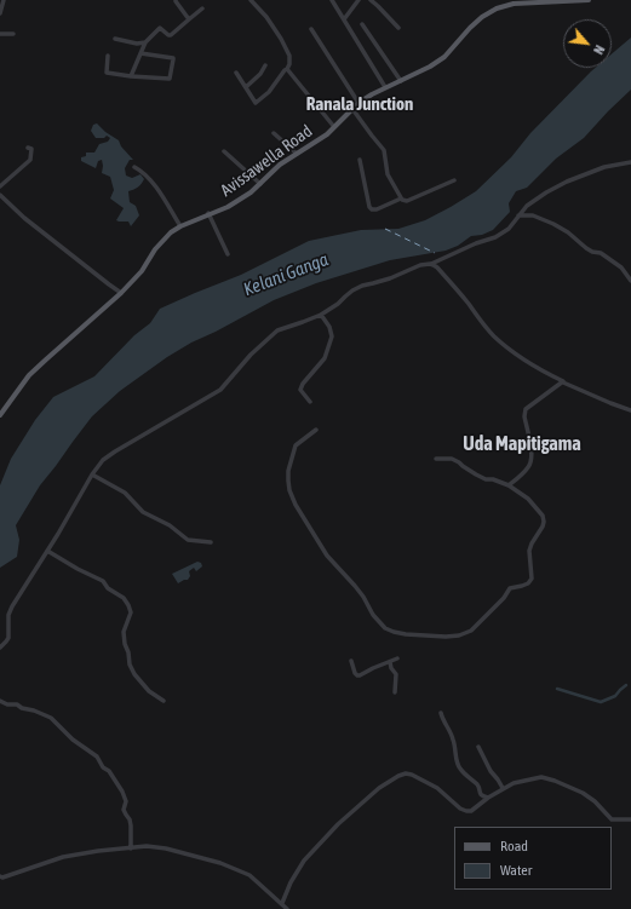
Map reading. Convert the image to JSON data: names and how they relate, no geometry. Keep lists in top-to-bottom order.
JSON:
{
  "streets": {
    "main road": ["Avissawella Road"]
  },
  "districts": ["Ranala Junction", "Uda Mapitigama"],
  "water": ["Kelani Ganga"],
  "legend": ["Road", "Water"],
  "north": "bottom right"
}
